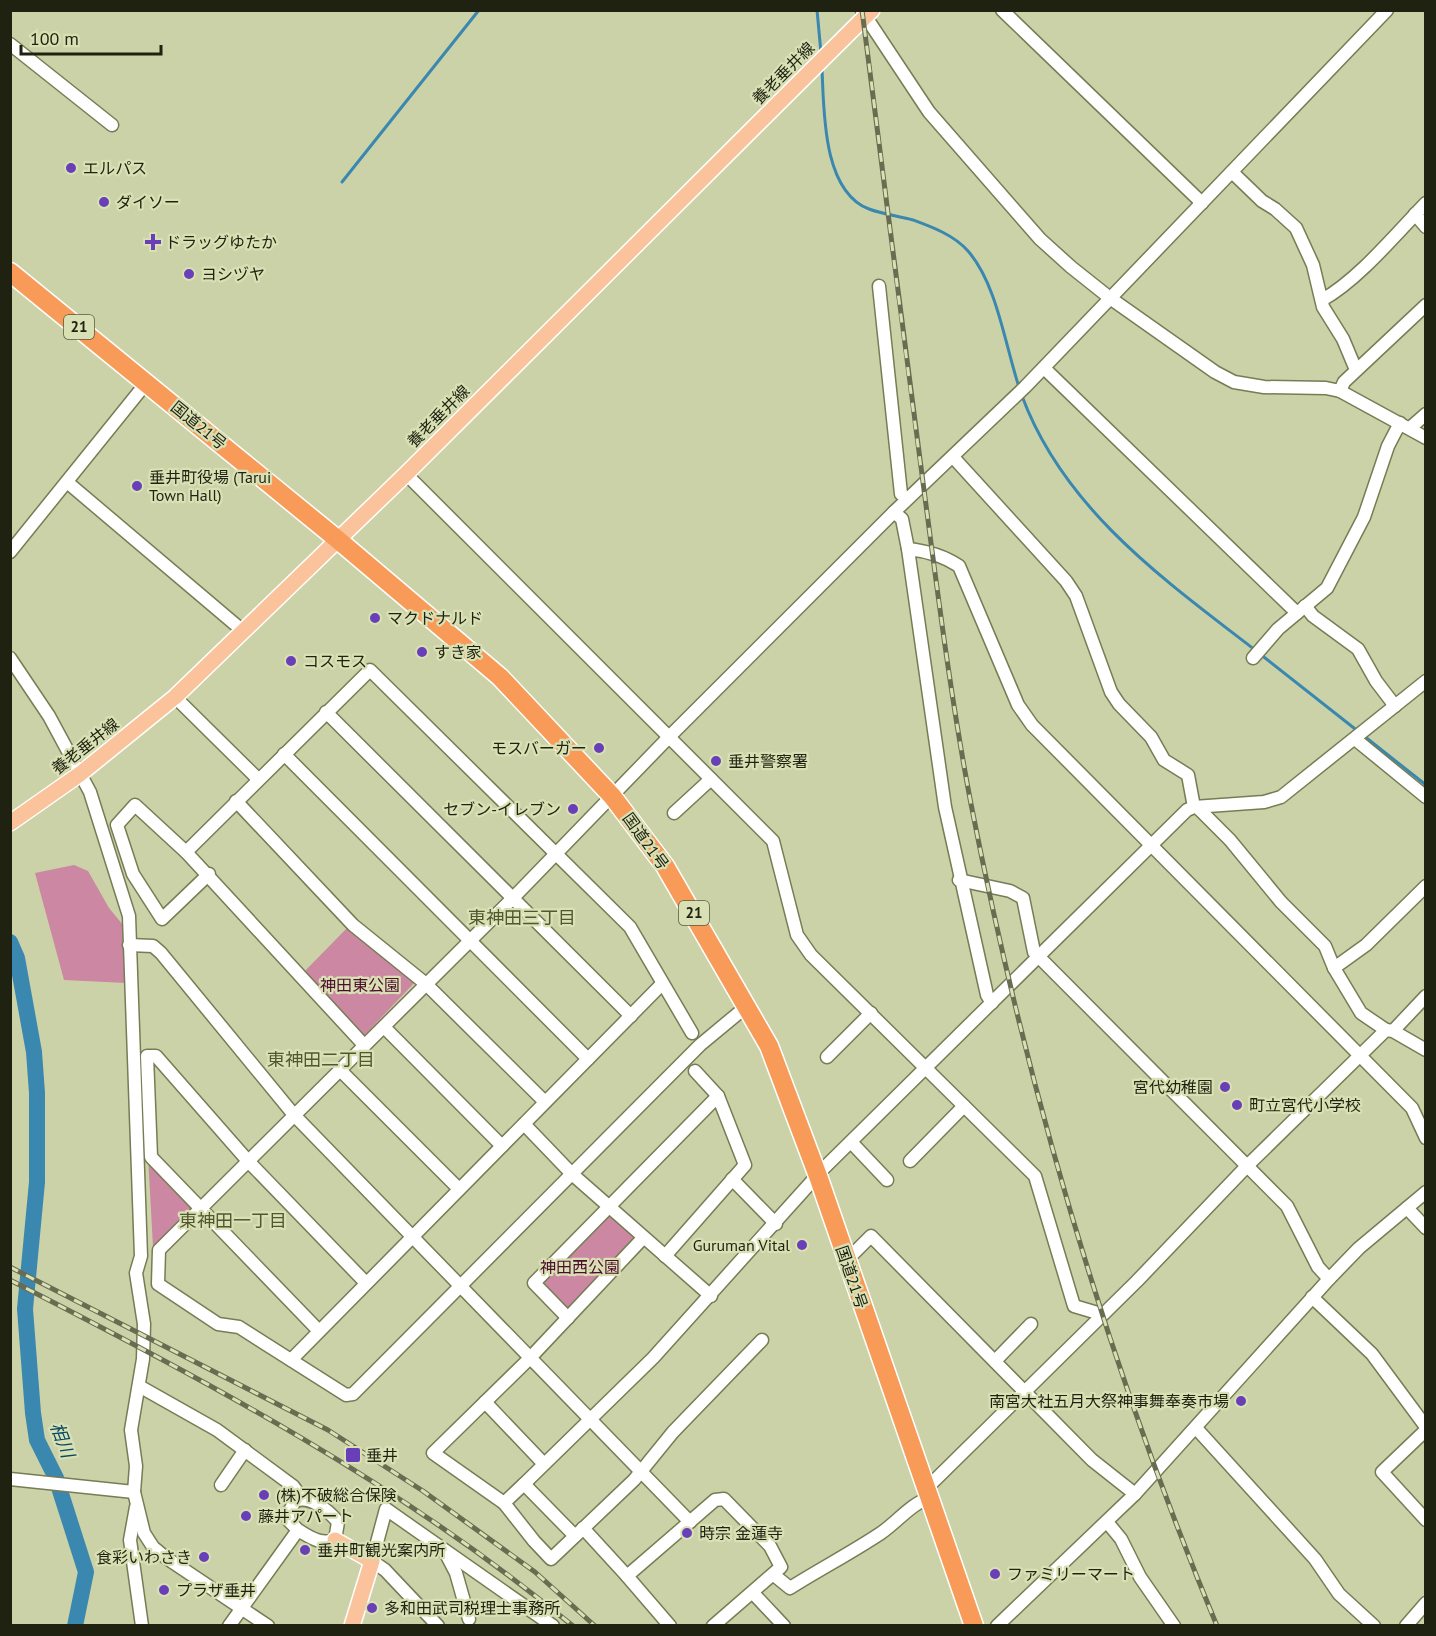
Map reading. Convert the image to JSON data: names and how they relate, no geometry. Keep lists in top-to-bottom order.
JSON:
{
  "streets": {
    "highway": ["21", "国道21号"],
    "main road": ["養老垂井線"]
  },
  "crossings": [
    ["養老垂井線", "国道21号"]
  ],
  "districts": ["東神田三丁目", "東神田二丁目", "東神田一丁目"],
  "water": ["相川"],
  "parks": ["神田東公園", "神田西公園"],
  "places": {
    "other": [
      "エルパス",
      "ダイソー",
      "ヨシヅヤ",
      "垂井町役場 (Tarui Town Hall)",
      "マクドナルド",
      "すき家",
      "コスモス",
      "モスバーガー",
      "垂井警察署",
      "セブン-イレブン",
      "宮代幼稚園",
      "町立宮代小学校",
      "Guruman Vital",
      "南宮大社五月大祭神事舞奉奏市場",
      "(株)不破総合保険",
      "藤井アパート",
      "時宗 金蓮寺",
      "垂井町観光案内所",
      "食彩いわさき",
      "ファミリーマート",
      "プラザ垂井",
      "多和田武司税理士事務所"
    ],
    "health": ["ドラッグゆたか"],
    "transit": ["垂井"]
  },
  "scale_bar": "100 m"
}
